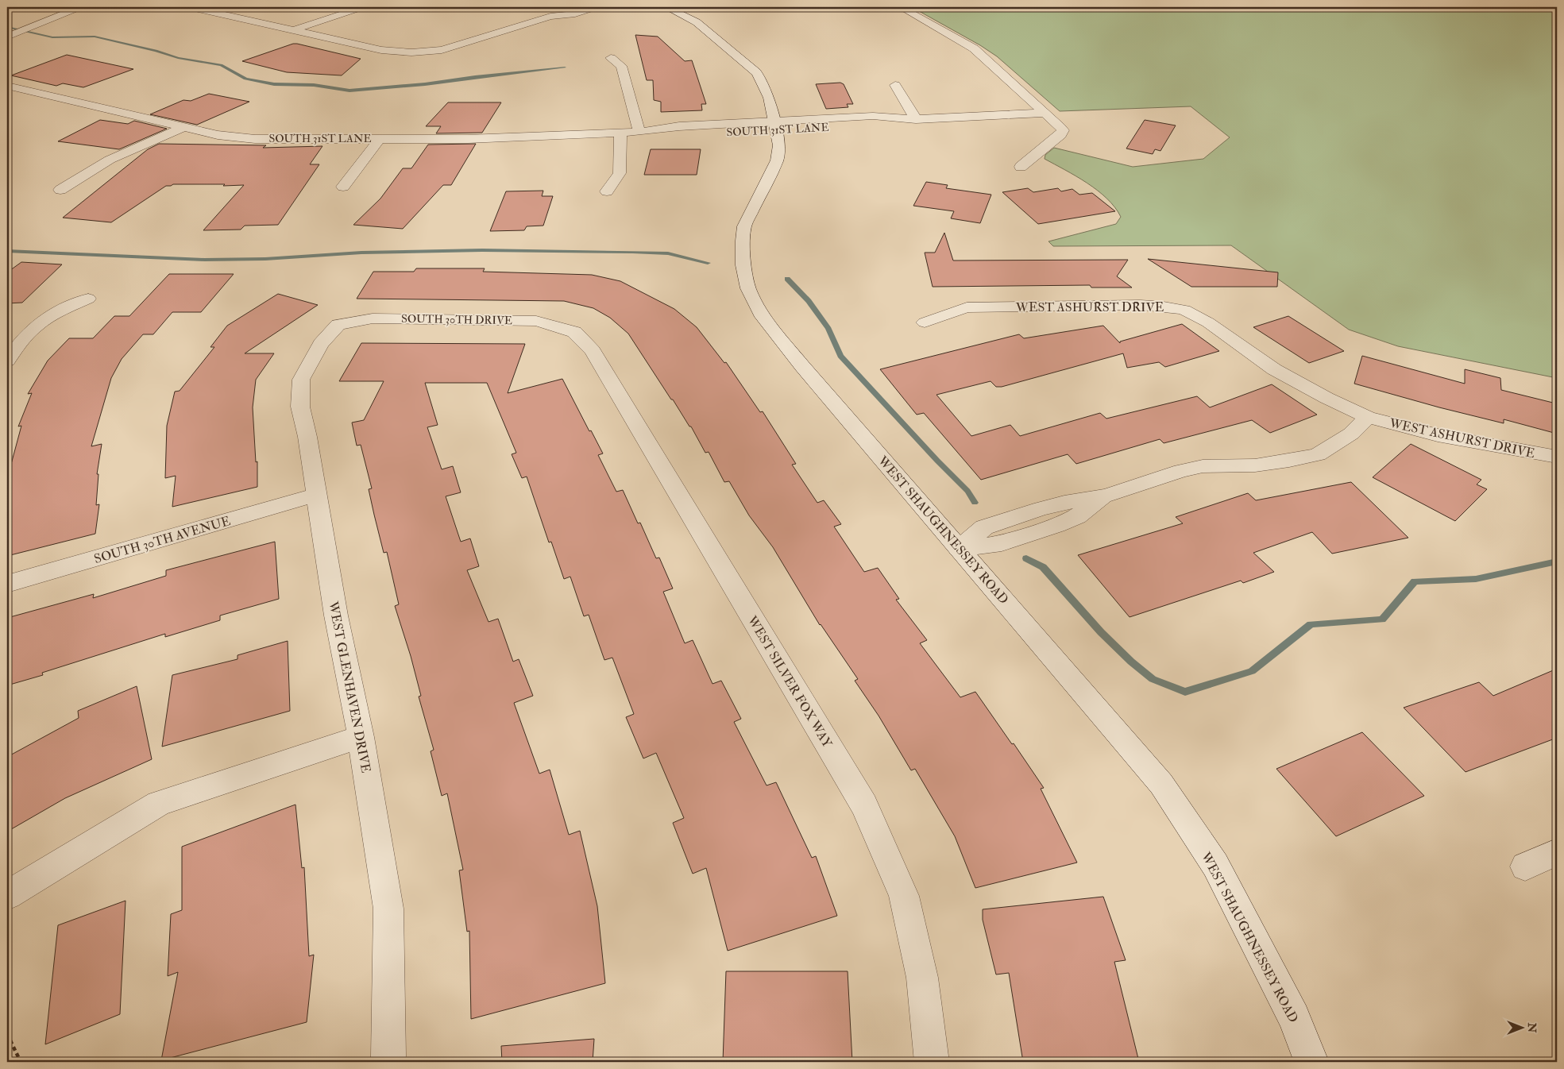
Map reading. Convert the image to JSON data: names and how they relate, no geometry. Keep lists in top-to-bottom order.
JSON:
{
  "streets": {
    "street": [
      "SOUTH 31ST LANE",
      "WEST ASHURST DRIVE",
      "SOUTH 30TH DRIVE",
      "WEST SHAUGHNESSEY ROAD",
      "SOUTH 30TH AVENUE",
      "WEST SILVER FOX WAY",
      "WEST GLENHAVEN DRIVE"
    ]
  },
  "crossings": [
    ["SOUTH 31ST LANE", "WEST SHAUGHNESSEY ROAD"],
    ["SOUTH 30TH DRIVE", "WEST SILVER FOX WAY"],
    ["SOUTH 30TH DRIVE", "WEST GLENHAVEN DRIVE"],
    ["SOUTH 30TH AVENUE", "WEST GLENHAVEN DRIVE"]
  ],
  "north": "right"
}
